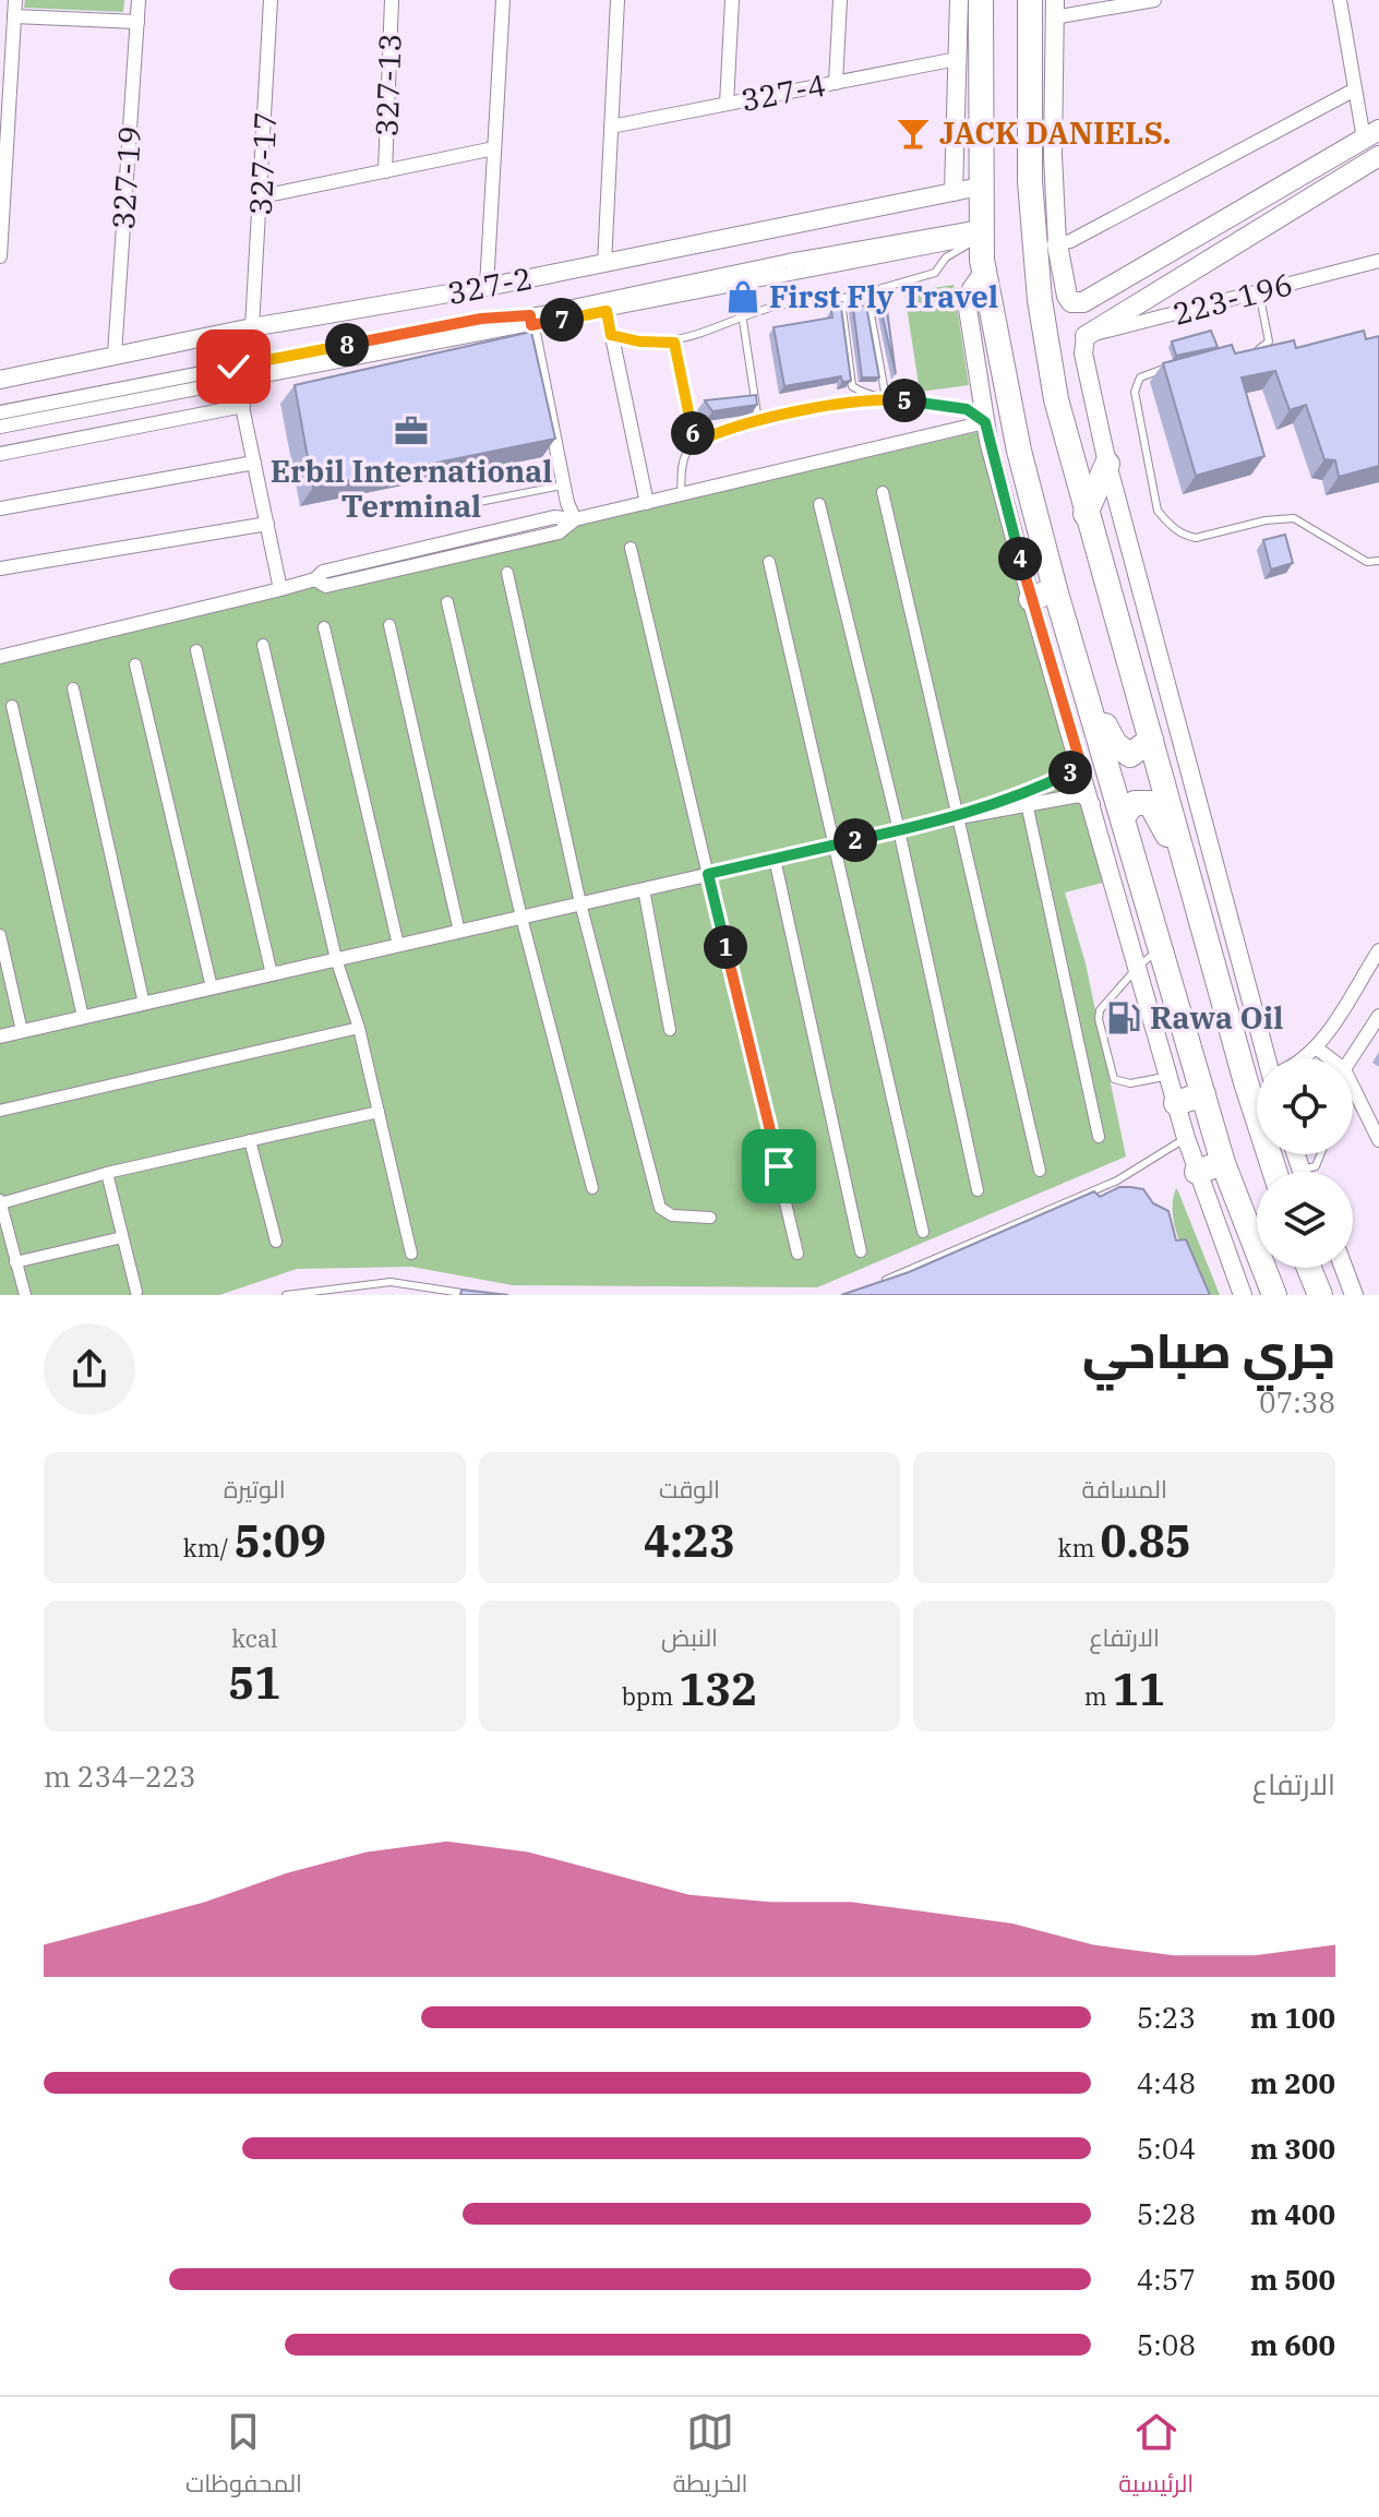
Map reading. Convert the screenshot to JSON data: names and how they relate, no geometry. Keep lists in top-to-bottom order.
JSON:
{
  "streets": {
    "street": [
      "327-13",
      "327-4",
      "327-17",
      "327-19",
      "327-2",
      "223-196"
    ]
  },
  "crossings": [
    ["327-17", "327-2"],
    ["327-19", "327-2"]
  ],
  "places": {
    "bar": ["JACK DANIELS."],
    "shop": ["First Fly Travel"],
    "office": ["Erbil International Terminal"],
    "fuel station": ["Rawa Oil"]
  },
  "page": {
    "pins": [
      "7",
      "8",
      "5",
      "6",
      "4",
      "3",
      "2",
      "1"
    ],
    "heading": ["جري صباحي", "07:38"],
    "stats": [
      ["المسافة", "0.85 km"],
      ["الوقت", "4:23"],
      ["الوتيرة", "5:09 /km"],
      ["الارتفاع", "11 m"],
      ["النبض", "132 bpm"],
      ["kcal", "51"]
    ],
    "chart": ["الارتفاع", "223–234 m"],
    "list": [
      {
        "name": "100 m",
        "note": "5:23"
      },
      {
        "name": "200 m",
        "note": "4:48"
      },
      {
        "name": "300 m",
        "note": "5:04"
      },
      {
        "name": "400 m",
        "note": "5:28"
      },
      {
        "name": "500 m",
        "note": "4:57"
      },
      {
        "name": "600 m",
        "note": "5:08"
      }
    ],
    "tabs": ["الرئيسية", "الخريطة", "المحفوظات"]
  }
}
